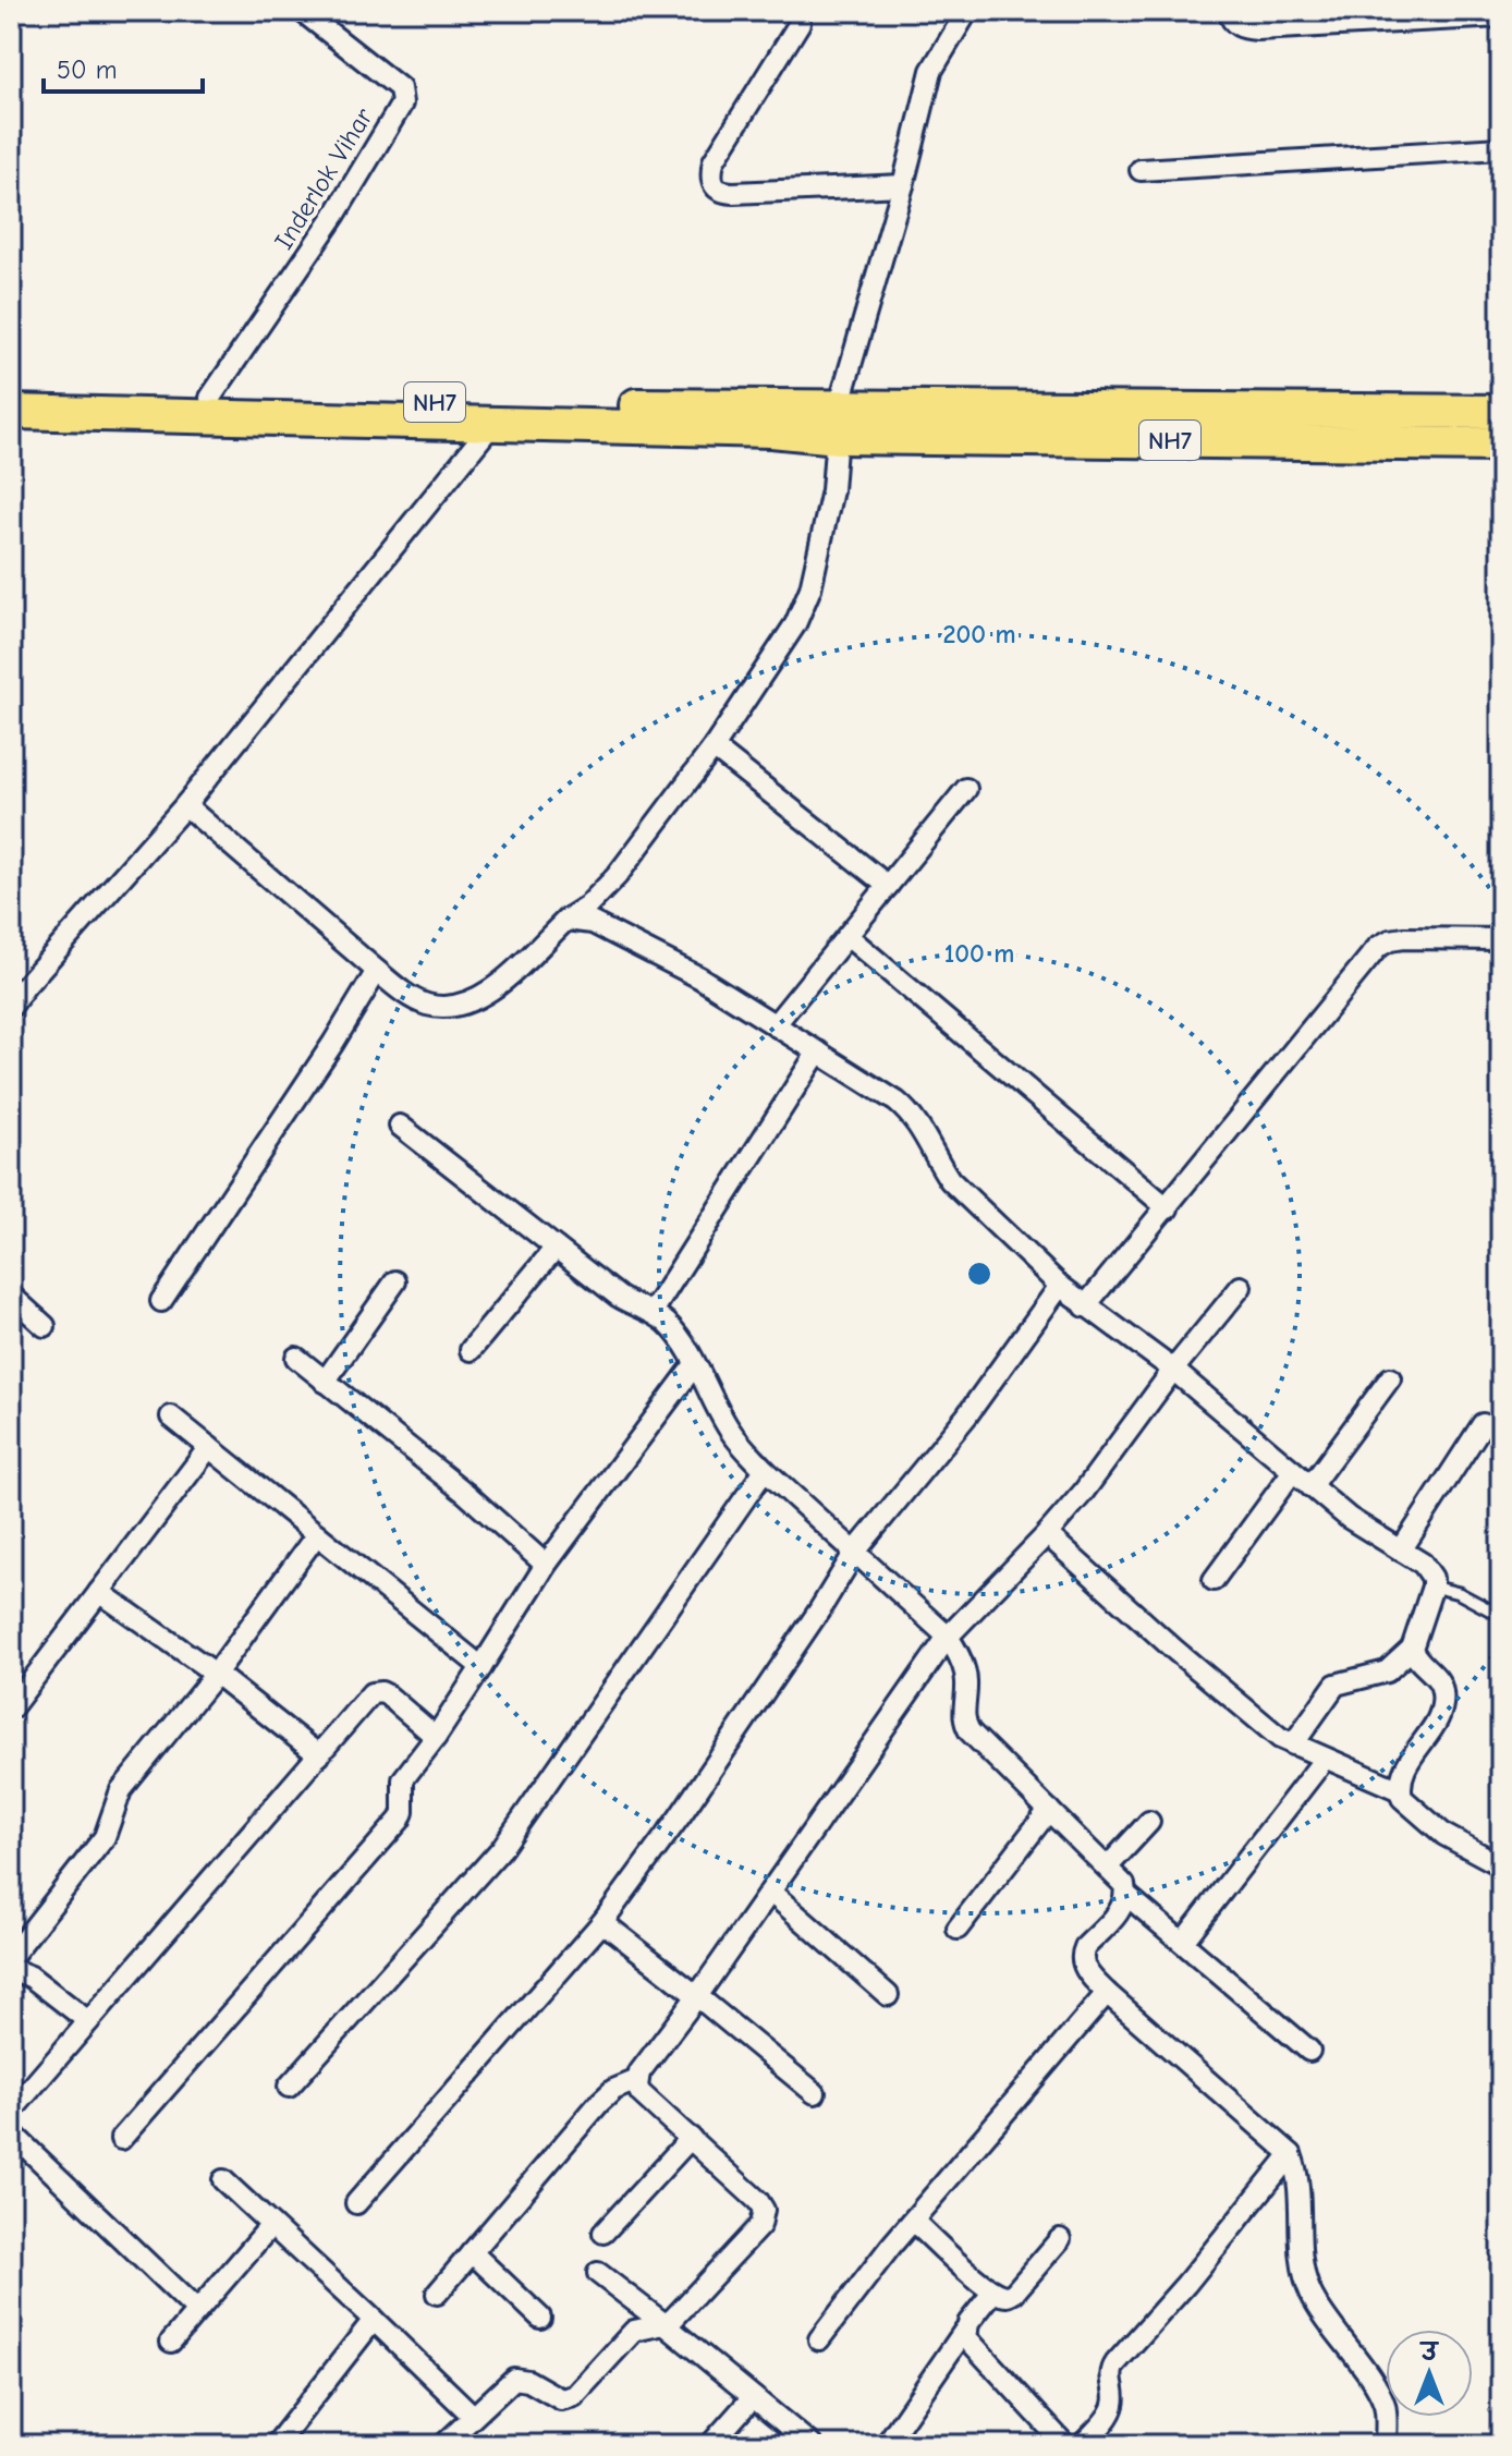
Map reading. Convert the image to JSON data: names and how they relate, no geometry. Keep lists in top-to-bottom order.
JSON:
{
  "streets": {
    "highway": ["NH7"],
    "street": ["Inderlok Vihar"]
  },
  "crossings": [
    ["Inderlok Vihar", "NH7"]
  ],
  "scale_bar": "50 m",
  "north": "top",
  "rings": ["200 m", "100 m"]
}
